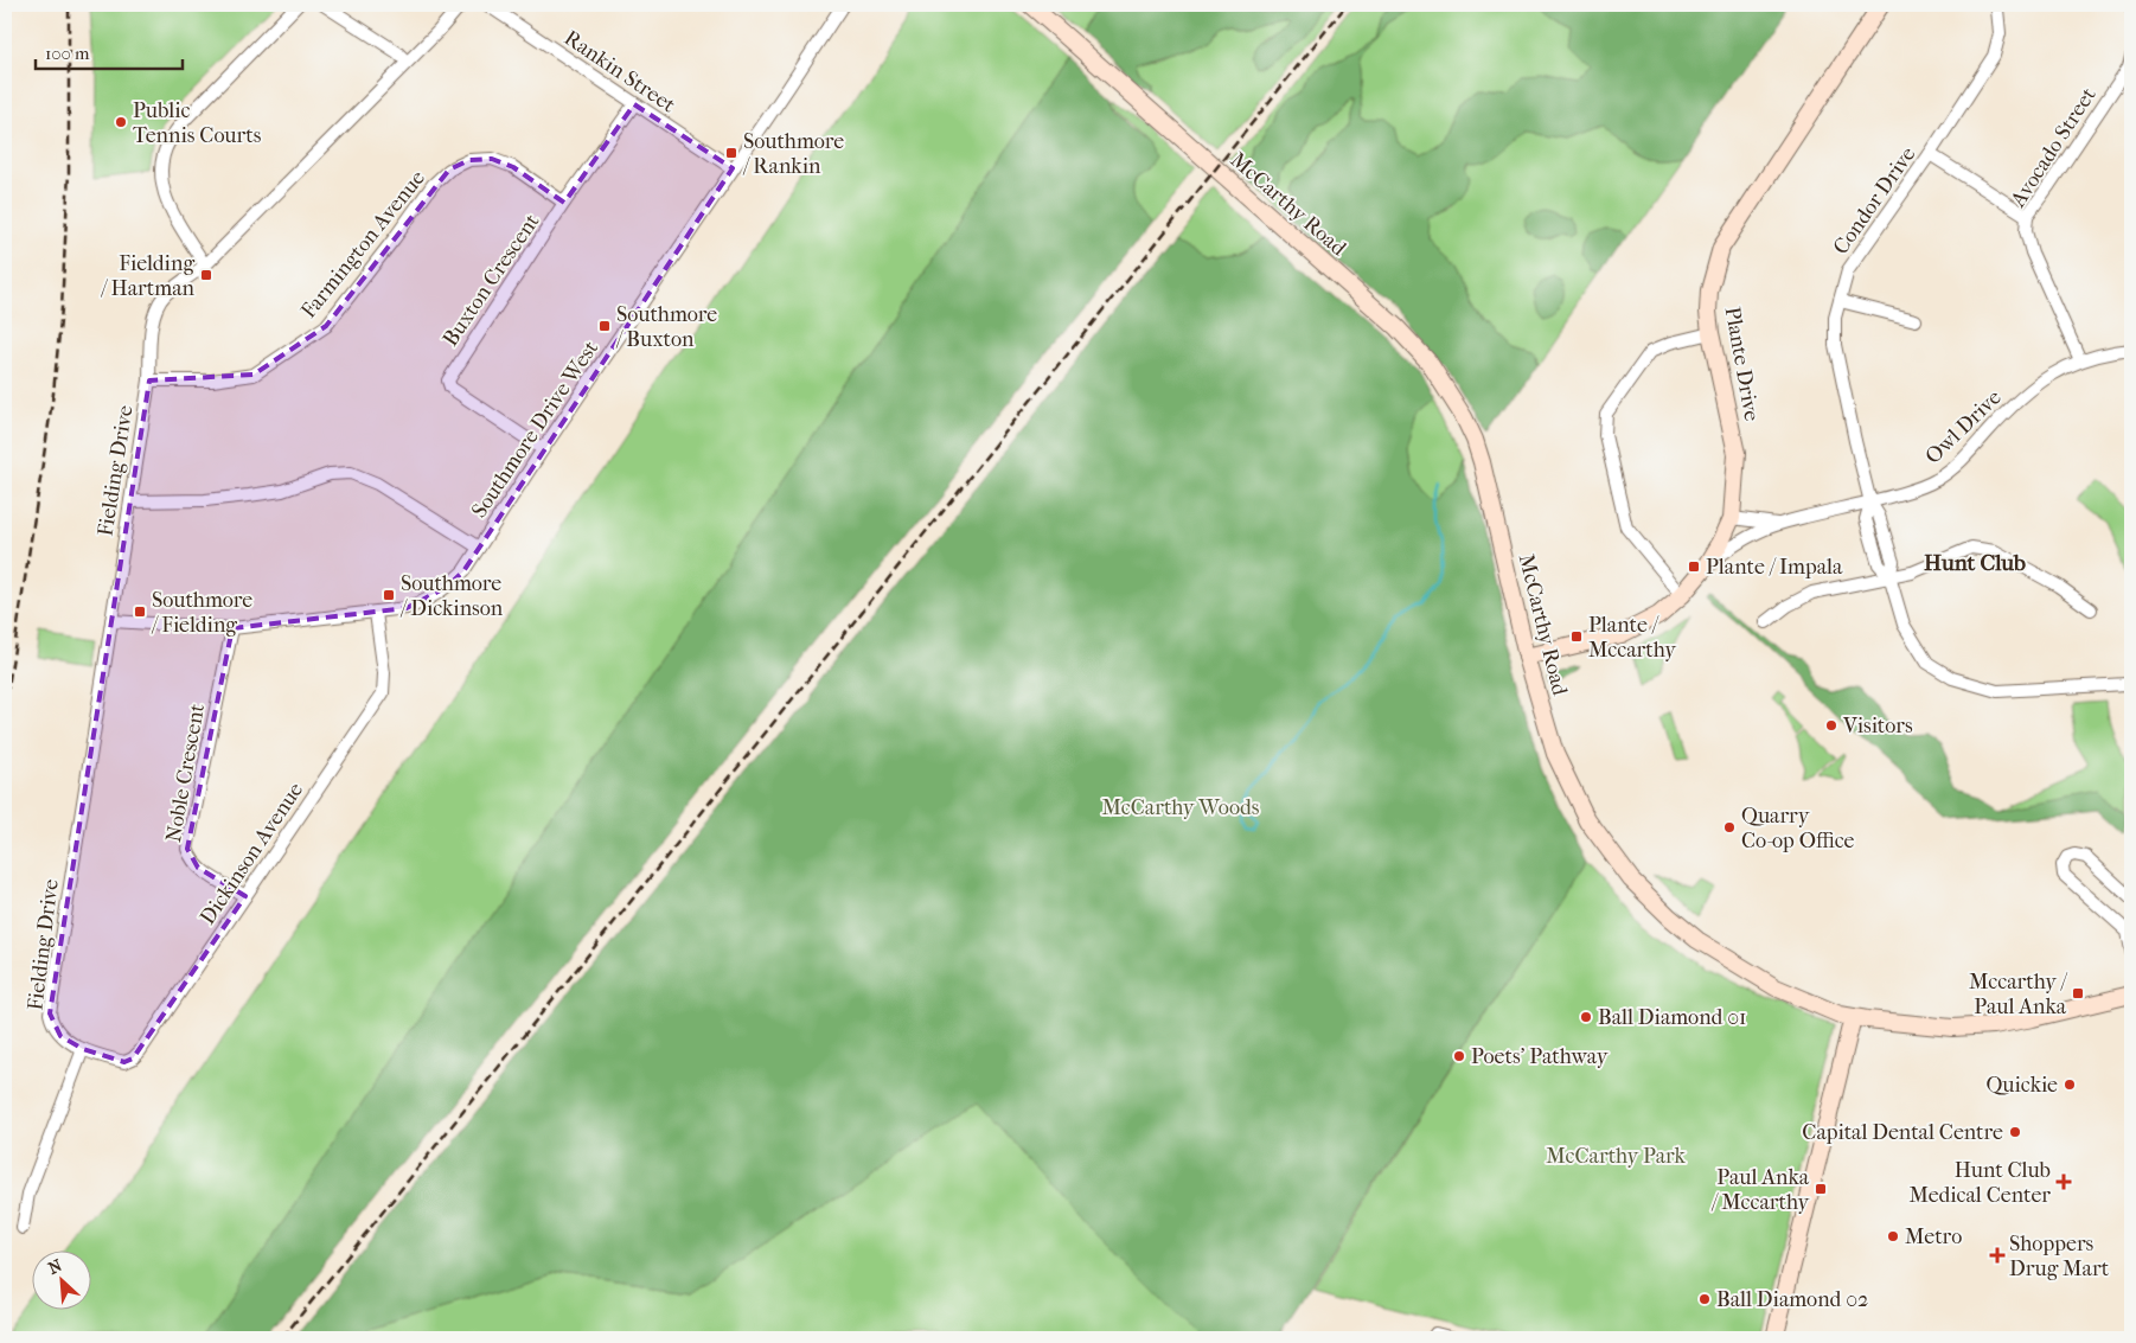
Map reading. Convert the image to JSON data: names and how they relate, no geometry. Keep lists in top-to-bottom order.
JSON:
{
  "streets": {
    "street": [
      "Rankin Street",
      "Avocado Street",
      "Condor Drive",
      "McCarthy Road",
      "Farmington Avenue",
      "Buxton Crescent",
      "Plante Drive",
      "Owl Drive",
      "Southmore Drive West",
      "Fielding Drive",
      "Noble Crescent",
      "Dickinson Avenue"
    ]
  },
  "crossings": [
    ["Rankin Street", "Buxton Crescent"],
    ["Rankin Street", "Southmore Drive West"],
    ["Avocado Street", "Owl Drive"],
    ["Condor Drive", "Owl Drive"],
    ["McCarthy Road", "Plante Drive"],
    ["Farmington Avenue", "Buxton Crescent"],
    ["Farmington Avenue", "Fielding Drive"],
    ["Buxton Crescent", "Southmore Drive West"],
    ["Plante Drive", "Owl Drive"],
    ["Southmore Drive West", "Fielding Drive"],
    ["Southmore Drive West", "Noble Crescent"],
    ["Southmore Drive West", "Dickinson Avenue"],
    ["Fielding Drive", "Dickinson Avenue"],
    ["Noble Crescent", "Dickinson Avenue"]
  ],
  "districts": ["Hunt Club"],
  "parks": ["McCarthy Woods", "McCarthy Park"],
  "places": {
    "other": [
      "Public Tennis Courts",
      "Visitors",
      "Quarry Co-op Office",
      "Ball Diamond 01",
      "Poets' Pathway",
      "Quickie",
      "Capital Dental Centre",
      "Metro",
      "Ball Diamond 02"
    ],
    "transit": [
      "Southmore / Rankin",
      "Fielding / Hartman",
      "Southmore / Buxton",
      "Plante / Impala",
      "Southmore / Dickinson",
      "Southmore / Fielding",
      "Plante / Mccarthy",
      "Mccarthy / Paul Anka",
      "Paul Anka / Mccarthy"
    ],
    "health": ["Hunt Club Medical Center", "Shoppers Drug Mart"]
  },
  "scale_bar": "100 m",
  "north": "top left"
}
